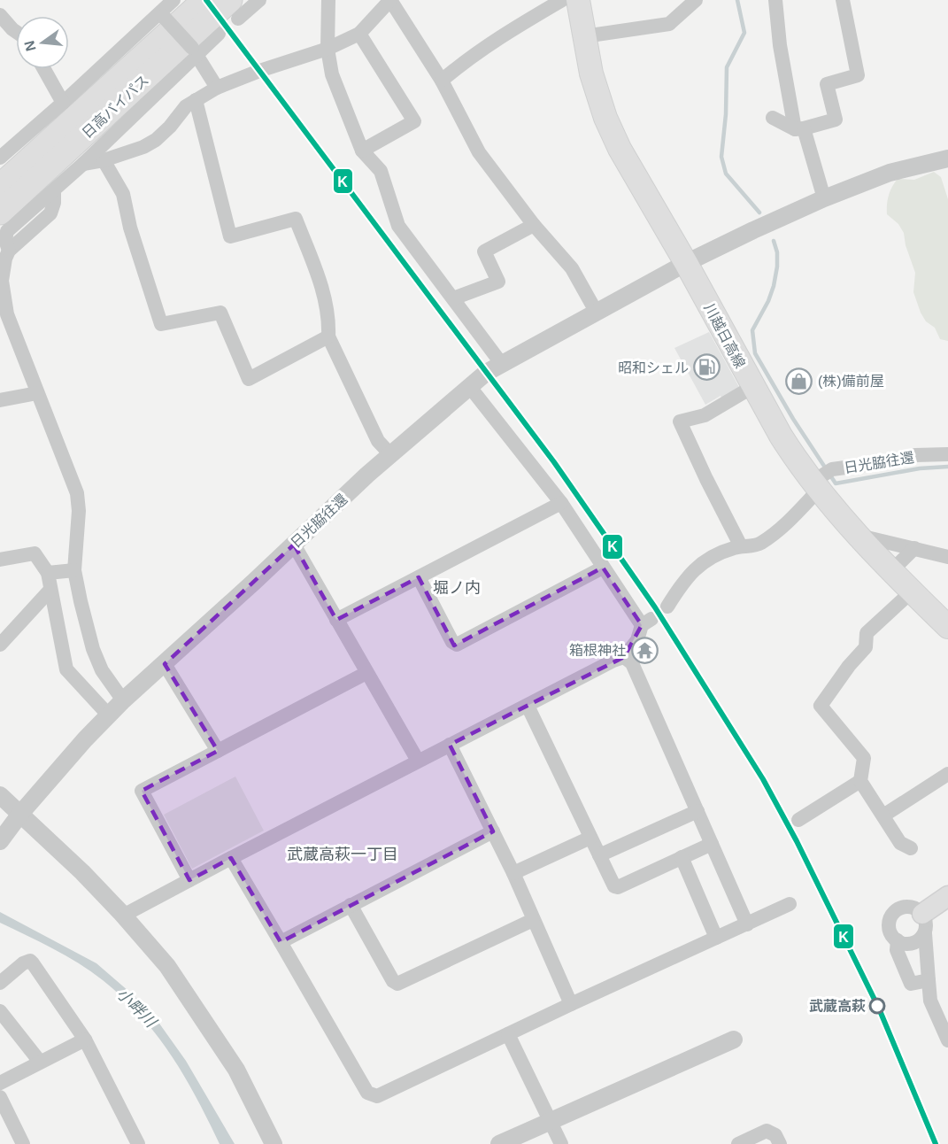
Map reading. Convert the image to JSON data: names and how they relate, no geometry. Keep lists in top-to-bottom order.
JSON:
{
  "streets": {
    "highway": ["日高バイパス"],
    "main road": ["川越日高線"],
    "street": ["日光脇往還"]
  },
  "crossings": [
    ["川越日高線", "日光脇往還"]
  ],
  "districts": ["堀ノ内", "武蔵高萩一丁目"],
  "water": ["小畔川"],
  "places": {
    "fuel station": ["昭和シェル"],
    "shop": ["(株)備前屋"],
    "temple": ["箱根神社"],
    "other": ["武蔵高萩"]
  },
  "lines": ["transit line K"],
  "north": "left"
}
